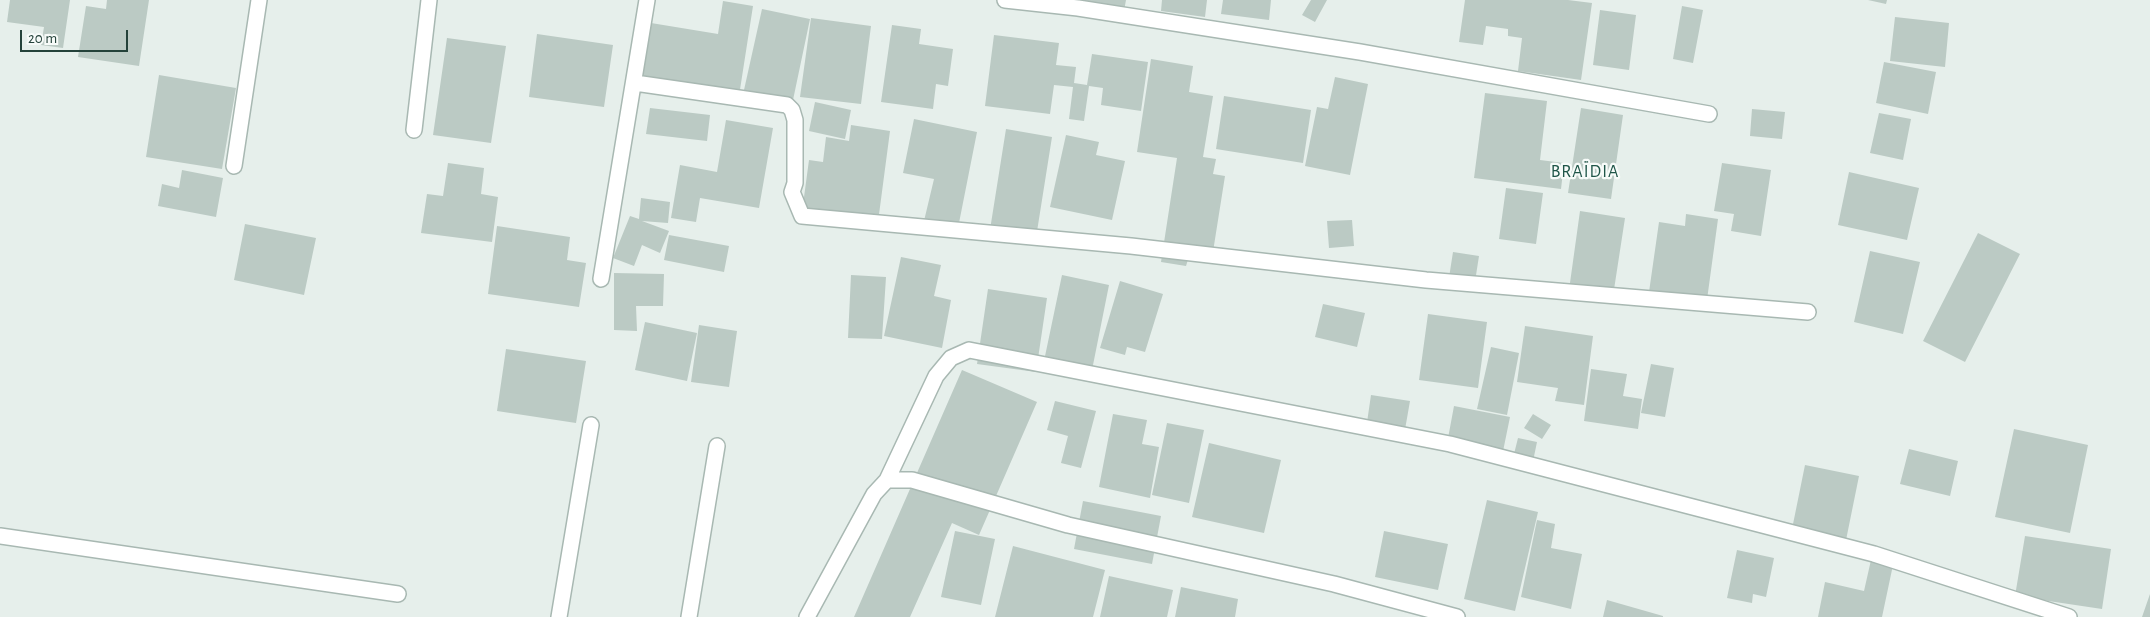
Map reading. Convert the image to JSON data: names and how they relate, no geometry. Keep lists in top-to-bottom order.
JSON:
{
  "districts": ["BRAÏDIA"],
  "scale_bar": "20 m"
}
